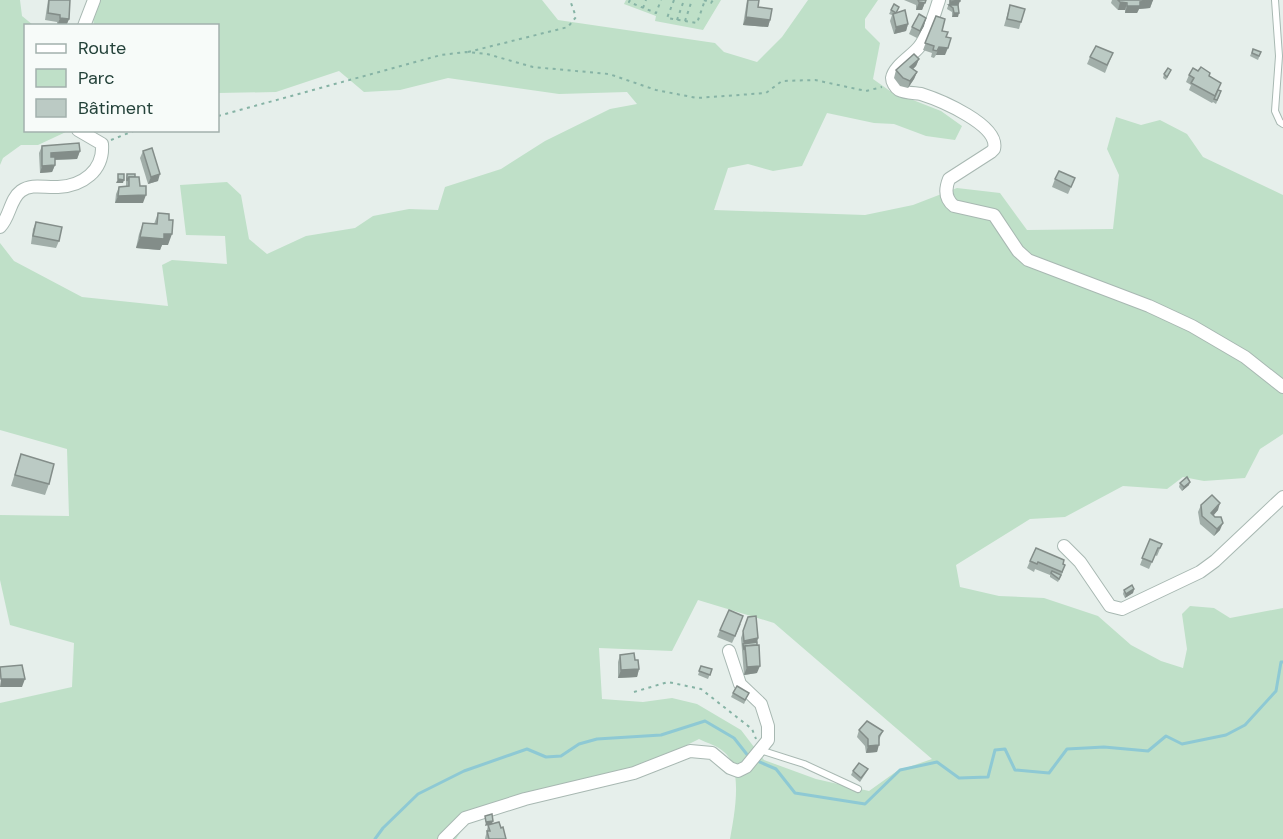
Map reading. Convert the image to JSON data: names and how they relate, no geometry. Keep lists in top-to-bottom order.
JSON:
{
  "legend": ["Route", "Parc", "Bâtiment"]
}
